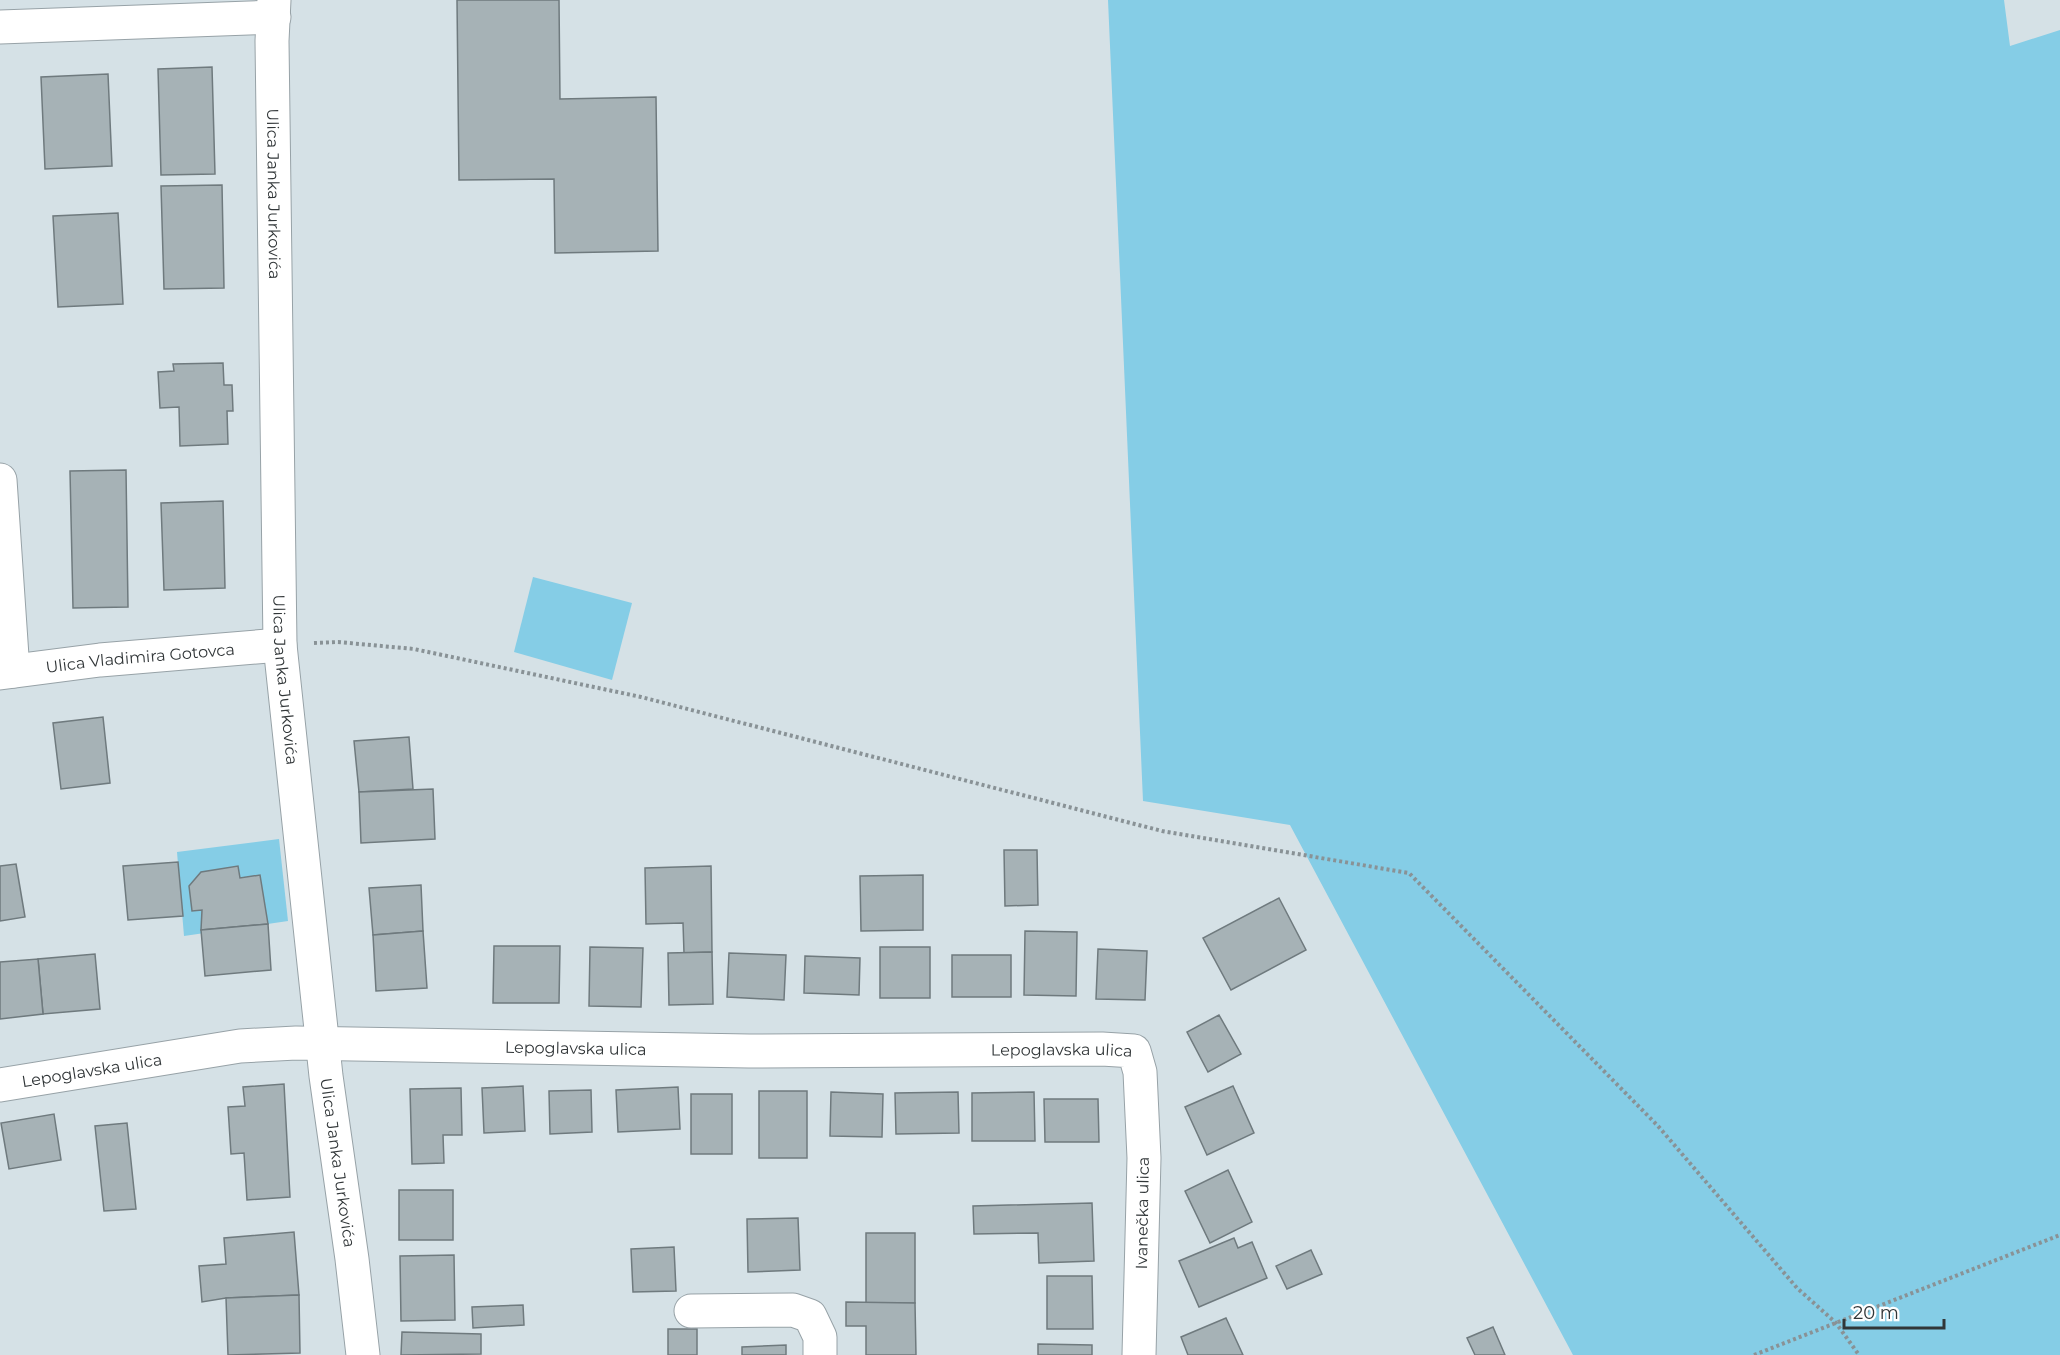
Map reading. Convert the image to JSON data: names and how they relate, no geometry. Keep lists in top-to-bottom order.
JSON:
{
  "streets": {
    "street": [
      "Ulica Janka Jurkovića",
      "Ulica Vladimira Gotovca",
      "Lepoglavska ulica",
      "Ivanečka ulica"
    ]
  },
  "crossings": [
    ["Ulica Janka Jurkovića", "Ulica Vladimira Gotovca"],
    ["Ulica Janka Jurkovića", "Lepoglavska ulica"],
    ["Lepoglavska ulica", "Ivanečka ulica"]
  ],
  "scale_bar": "20 m"
}
